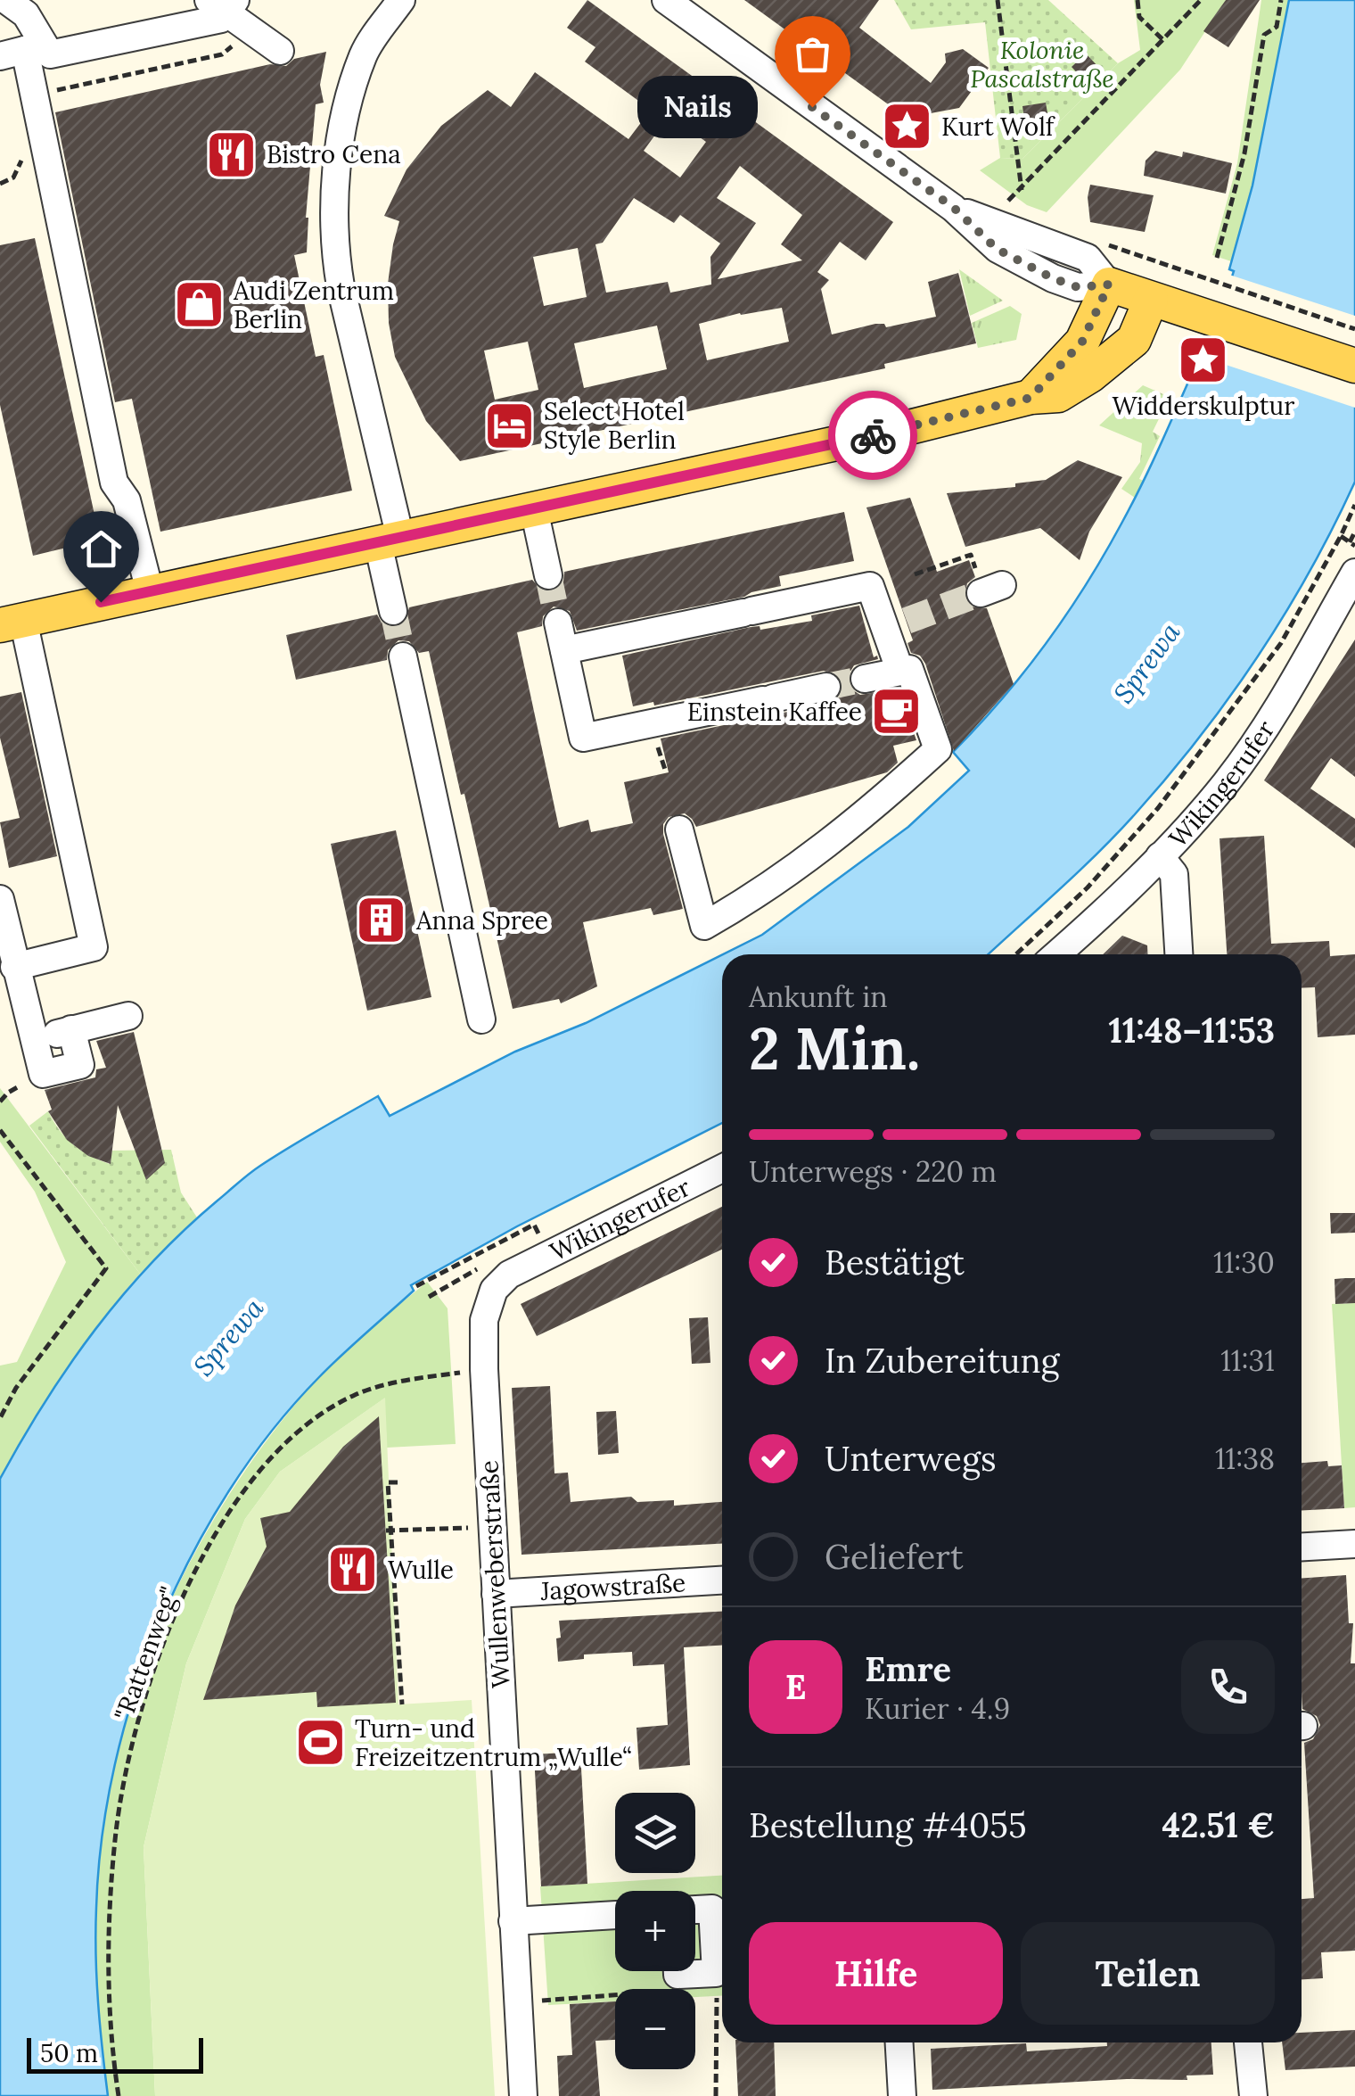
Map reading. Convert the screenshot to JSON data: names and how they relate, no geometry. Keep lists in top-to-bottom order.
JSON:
{
  "streets": {
    "street": ["Wikingerufer", "Wullenweberstraße", "Jagowstraße"],
    "path": ["\"Rattenweg\""]
  },
  "crossings": [
    ["Wikingerufer", "Wullenweberstraße"],
    ["Wullenweberstraße", "Jagowstraße"]
  ],
  "water": ["Sprewa"],
  "parks": ["Kolonie Pascalstraße"],
  "places": {
    "other": ["Nails"],
    "place": ["Kurt Wolf", "Widderskulptur"],
    "restaurant": ["Bistro Cena", "Wulle"],
    "shop": ["Audi Zentrum Berlin"],
    "hotel": ["Select Hotel Style Berlin"],
    "cafe": ["Einstein Kaffee"],
    "building": ["Anna Spree"],
    "sports": ["Turn- und Freizeitzentrum „Wulle“"]
  },
  "scale_bar": "50 m",
  "page": {
    "bubble": "Nails",
    "heading": ["2 Min.", "Ankunft in", "11:48–11:53"],
    "panel": [
      "Emre",
      "Kurier · 4.9",
      "Bestellung #4055",
      "42.51 €"
    ],
    "bar": "Unterwegs · 220 m",
    "list": [
      ["Bestätigt", "11:30"],
      ["In Zubereitung", "11:31"],
      ["Unterwegs", "11:38"],
      "Geliefert"
    ],
    "round": "E",
    "map_buttons": ["+", "−"],
    "buttons": ["Hilfe", "Teilen"],
    "scale": "50 m"
  }
}
